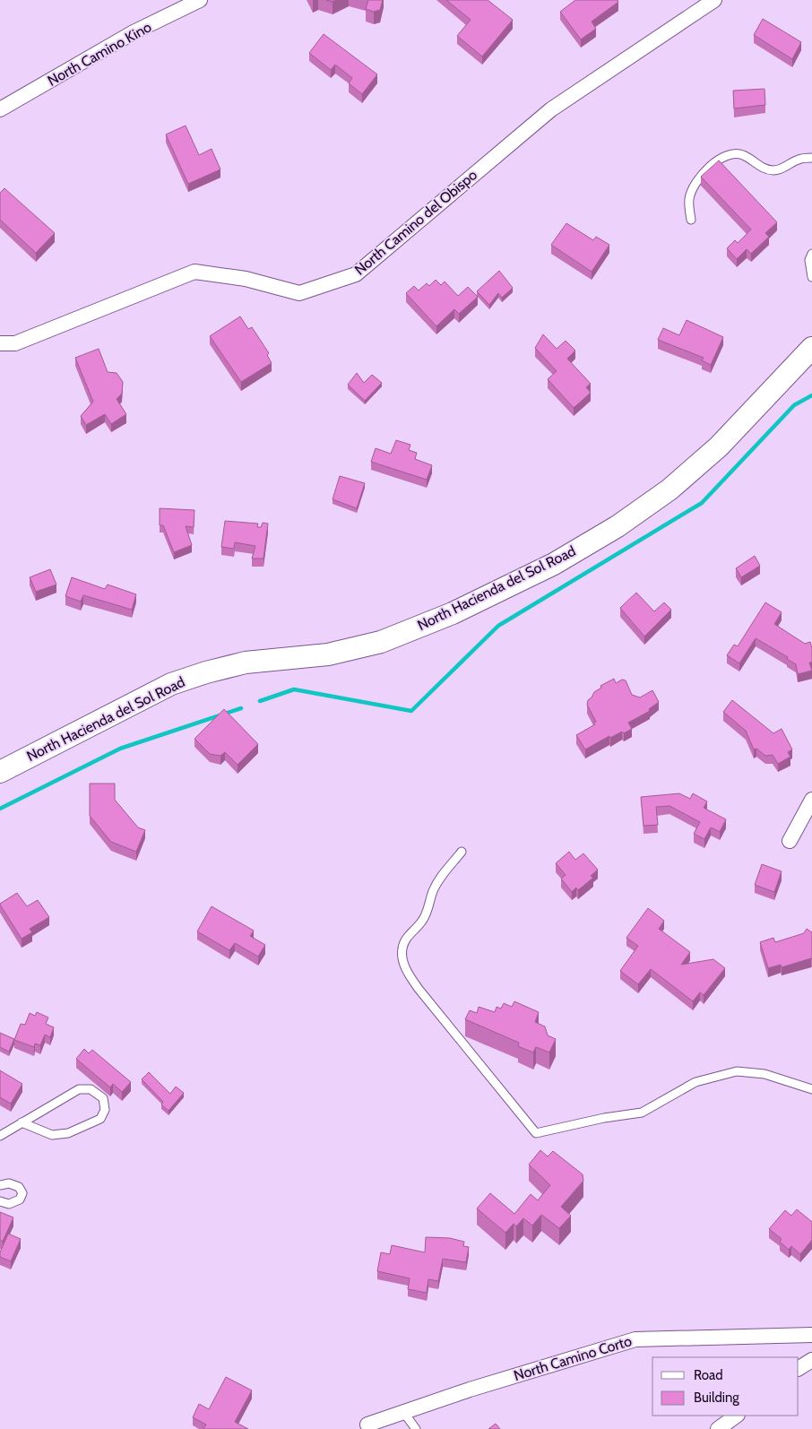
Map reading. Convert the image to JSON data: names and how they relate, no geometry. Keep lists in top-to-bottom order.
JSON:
{
  "streets": {
    "street": [
      "North Camino Kino",
      "North Camino del Obispo",
      "North Hacienda del Sol Road",
      "North Camino Corto"
    ]
  },
  "legend": ["Road", "Building"]
}
